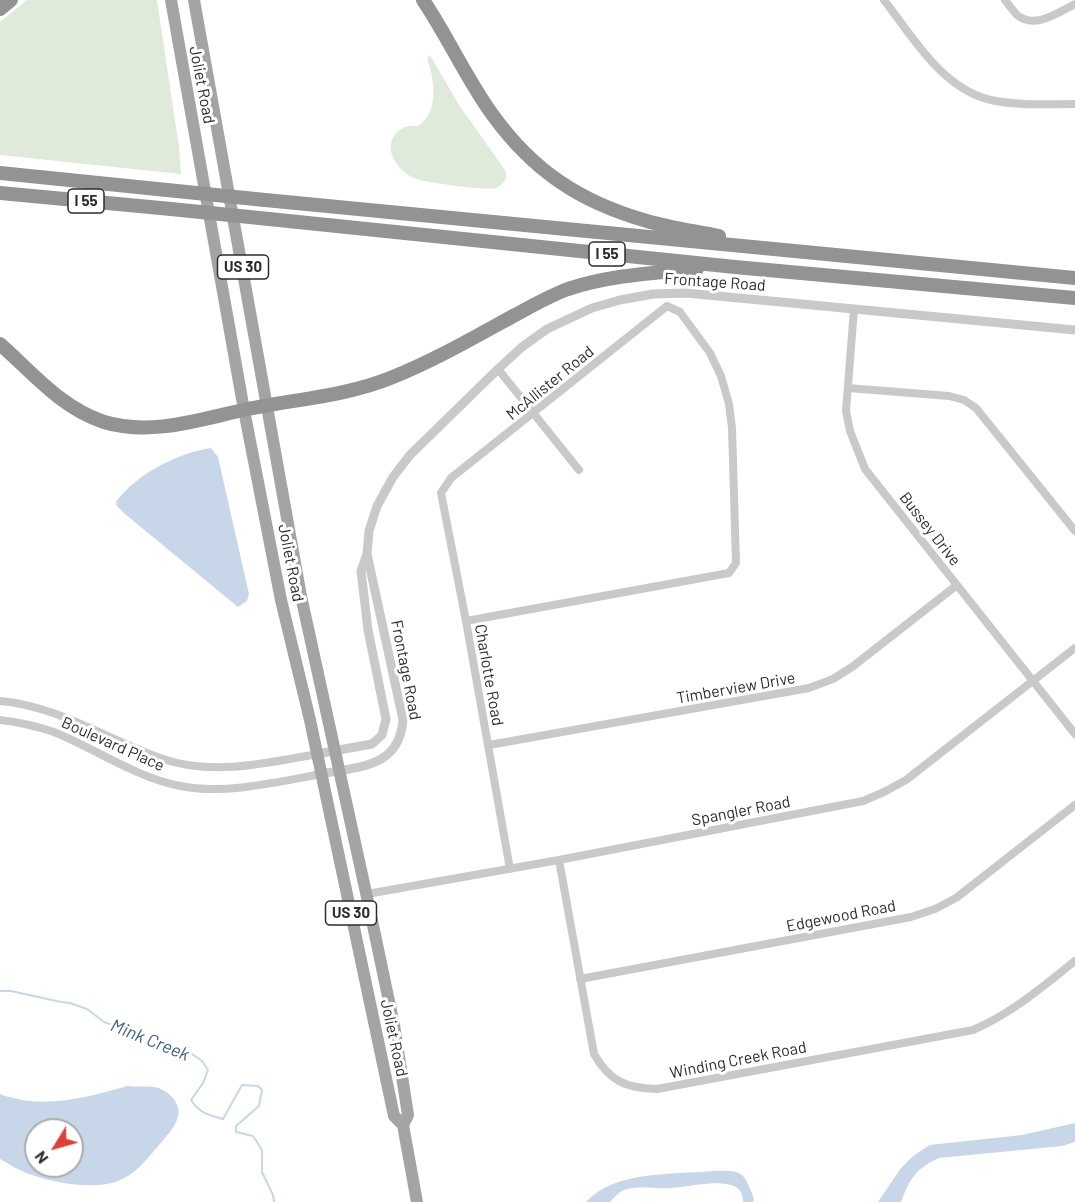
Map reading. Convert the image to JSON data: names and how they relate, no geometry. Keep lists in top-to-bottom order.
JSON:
{
  "streets": {
    "highway": ["I 55"],
    "main road": ["Joliet Road", "US 30"],
    "street": [
      "Frontage Road",
      "McAllister Road",
      "Bussey Drive",
      "Charlotte Road",
      "Timberview Drive",
      "Boulevard Place",
      "Spangler Road",
      "Edgewood Road",
      "Winding Creek Road"
    ]
  },
  "crossings": [
    ["Joliet Road", "Frontage Road"],
    ["Joliet Road", "Boulevard Place"],
    ["Joliet Road", "Spangler Road"],
    ["Frontage Road", "Bussey Drive"],
    ["Frontage Road", "Boulevard Place"],
    ["McAllister Road", "Charlotte Road"],
    ["Bussey Drive", "Timberview Drive"],
    ["Bussey Drive", "Spangler Road"],
    ["Charlotte Road", "Timberview Drive"],
    ["Charlotte Road", "Spangler Road"],
    ["Spangler Road", "Winding Creek Road"],
    ["Edgewood Road", "Winding Creek Road"]
  ],
  "water": ["Mink Creek"],
  "north": "bottom left"
}
